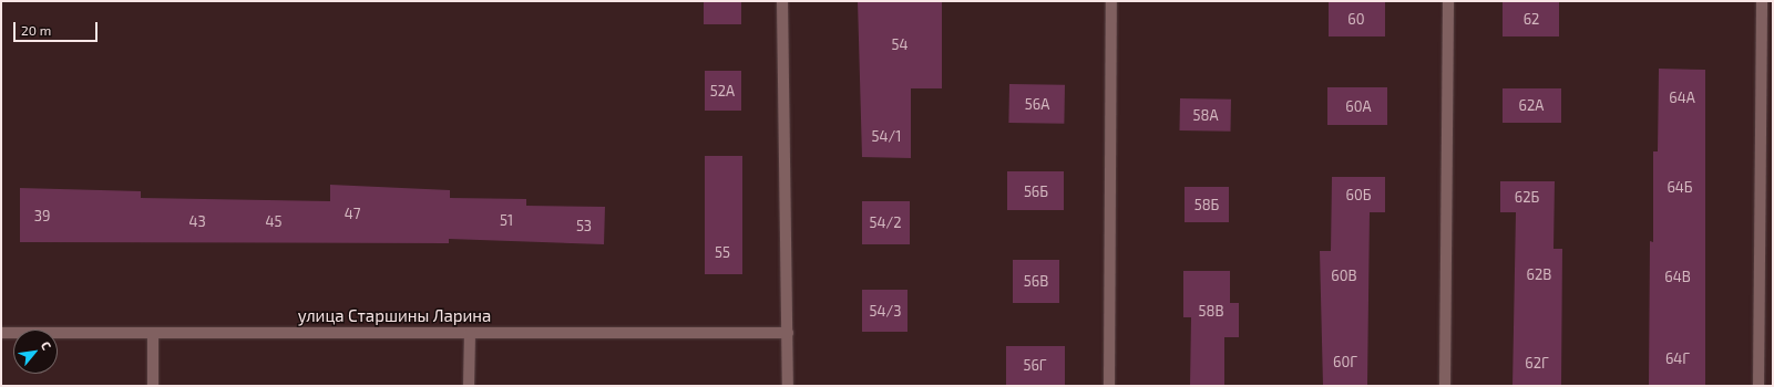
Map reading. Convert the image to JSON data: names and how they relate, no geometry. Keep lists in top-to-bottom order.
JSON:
{
  "streets": {
    "street": ["улица Старшины Ларина"]
  },
  "house_numbers": [
    "60",
    "62",
    "54",
    "52А",
    "64А",
    "56А",
    "62А",
    "60А",
    "58А",
    "54/1",
    "64Б",
    "56Б",
    "60Б",
    "62Б",
    "58Б",
    "47",
    "39",
    "51",
    "43",
    "45",
    "54/2",
    "53",
    "55",
    "62В",
    "60В",
    "64В",
    "56В",
    "54/3",
    "58В",
    "64Г",
    "60Г",
    "62Г",
    "56Г"
  ],
  "scale_bar": "20 m",
  "north": "top right"
}
